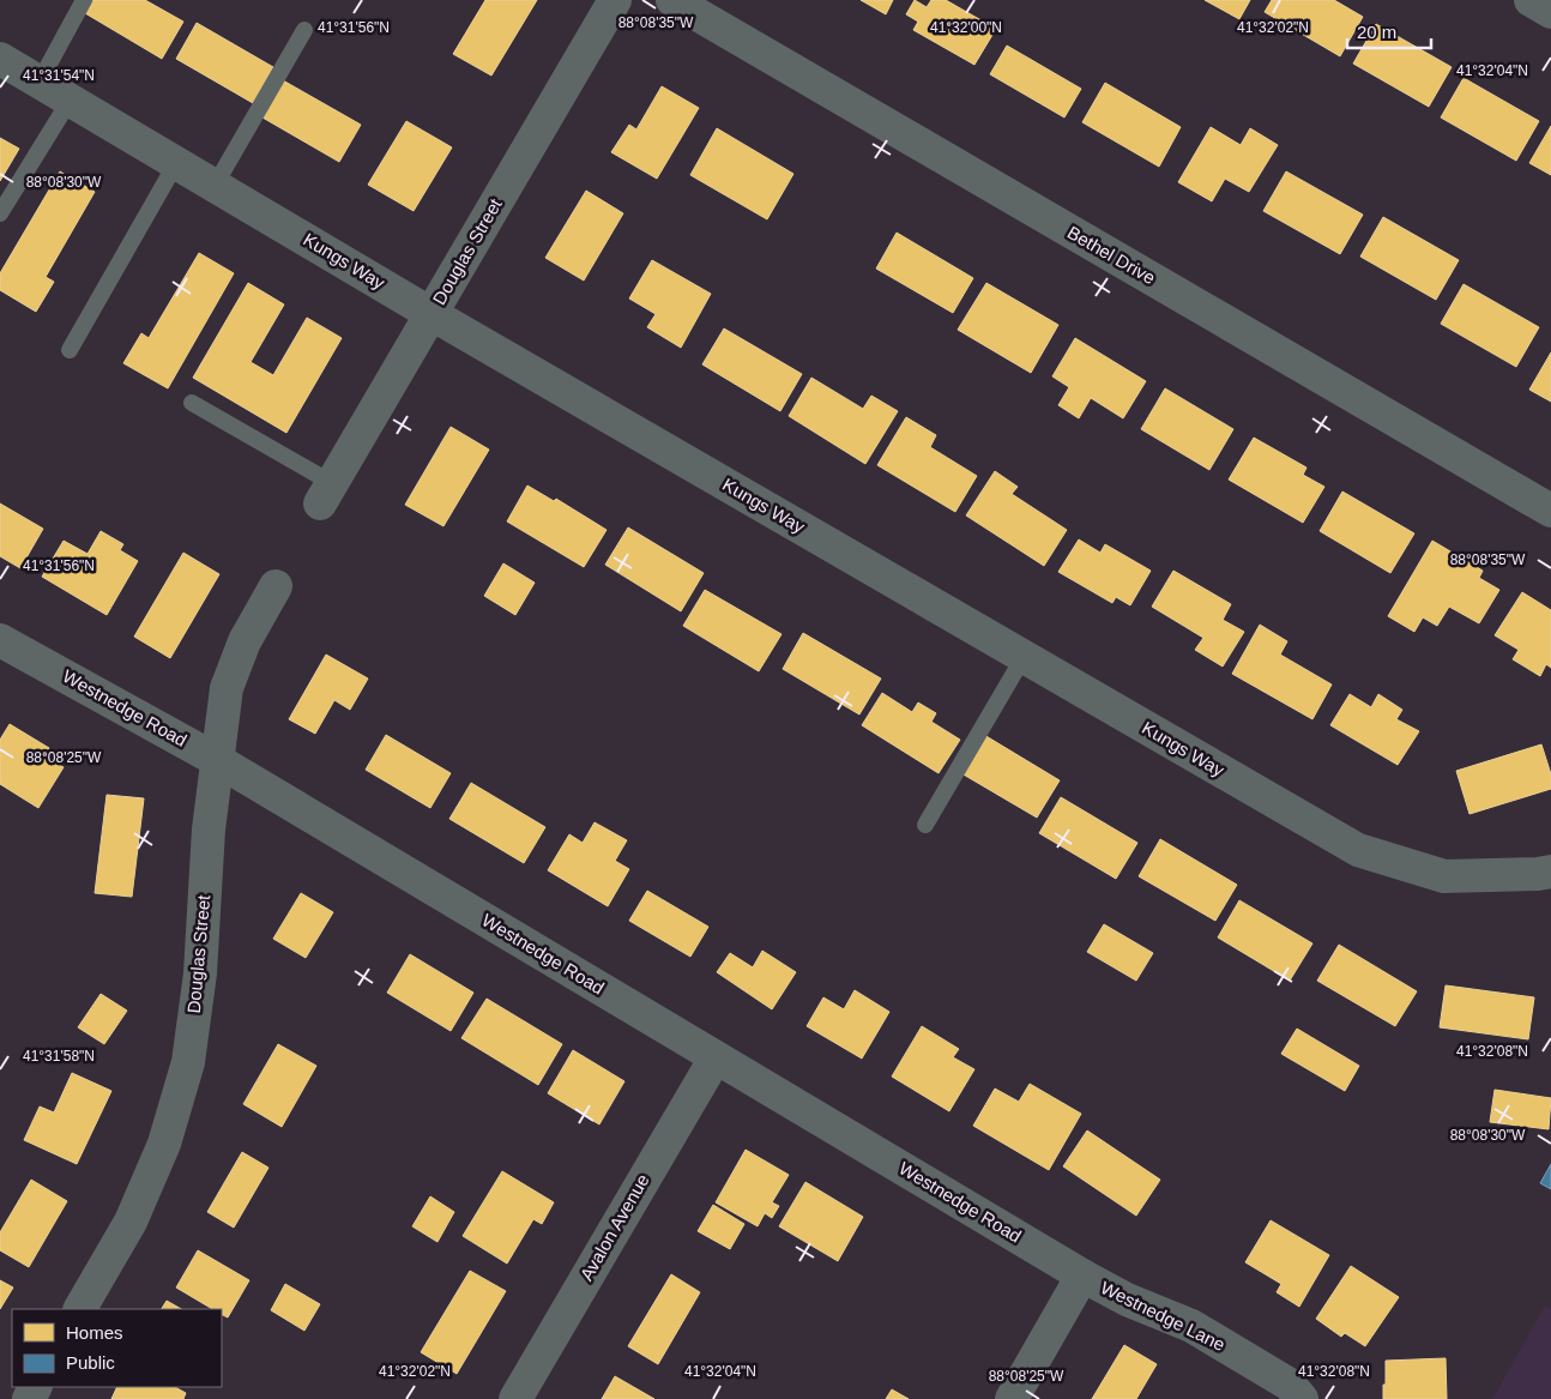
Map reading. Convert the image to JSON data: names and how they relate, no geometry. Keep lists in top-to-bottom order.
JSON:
{
  "streets": {
    "street": [
      "Douglas Street",
      "Bethel Drive",
      "Kungs Way",
      "Westnedge Road",
      "Avalon Avenue",
      "Westnedge Lane"
    ]
  },
  "crossings": [
    ["Douglas Street", "Kungs Way"],
    ["Douglas Street", "Westnedge Road"],
    ["Westnedge Road", "Avalon Avenue"],
    ["Westnedge Road", "Westnedge Lane"]
  ],
  "legend": ["Homes", "Public"],
  "scale_bar": "20 m",
  "coordinates": [
    "88°08'35\"W",
    "41°31'56\"N",
    "41°32'00\"N",
    "41°32'02\"N",
    "41°32'04\"N",
    "41°31'54\"N",
    "88°08'30\"W",
    "88°08'25\"W",
    "41°32'08\"N",
    "41°31'58\"N"
  ]
}
